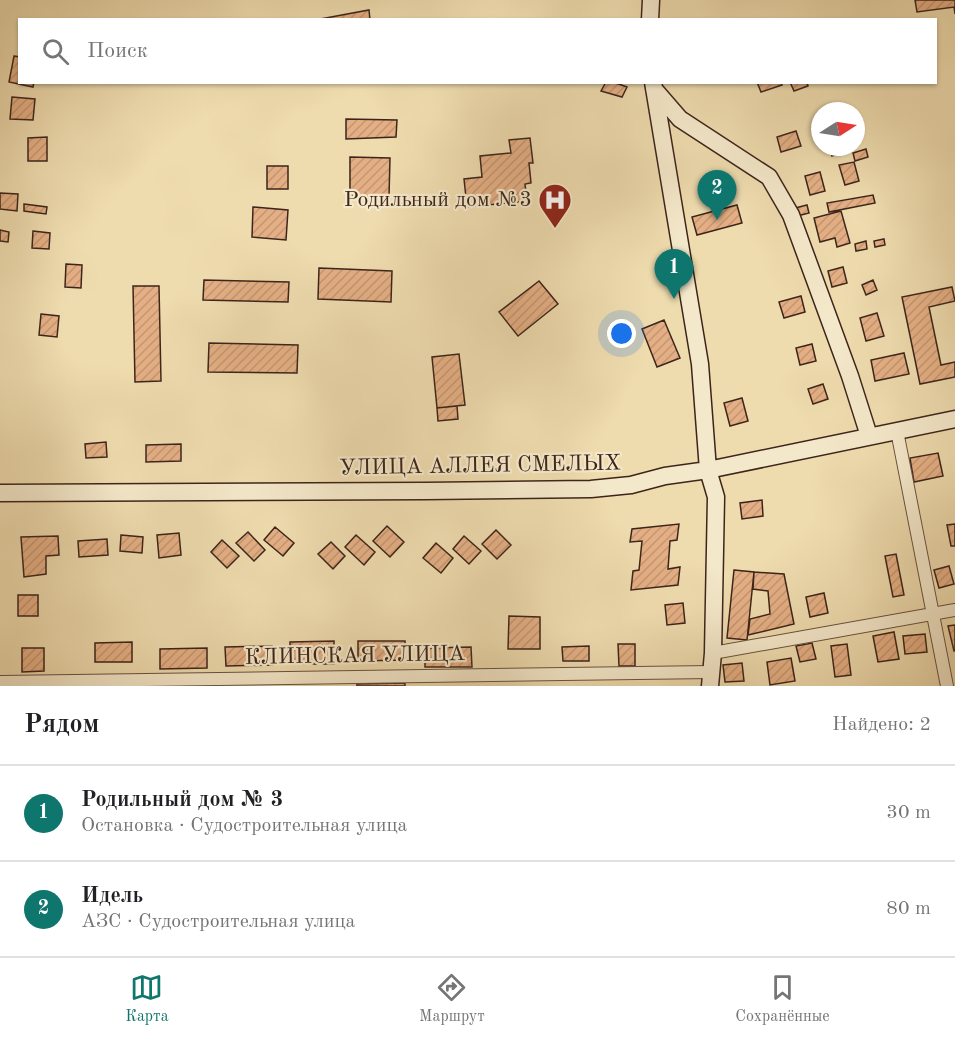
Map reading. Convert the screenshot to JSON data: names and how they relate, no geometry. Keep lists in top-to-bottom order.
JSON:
{
  "streets": {
    "main road": ["УЛИЦА АЛЛЕЯ СМЕЛЫХ"],
    "street": ["КЛИНСКАЯ УЛИЦА"]
  },
  "places": {
    "hospital": ["Родильный дом №3"]
  },
  "north": "right",
  "page": {
    "search": "Поиск",
    "pins": ["2", "1"],
    "heading": ["Рядом", "Найдено: 2"],
    "list": [
      {
        "mark": "1",
        "name": "Родильный дом № 3",
        "note": "Остановка · Судостроительная улица",
        "value": "30 m"
      },
      {
        "mark": "2",
        "name": "Идель",
        "note": "АЗС · Судостроительная улица",
        "value": "80 m"
      }
    ],
    "nav": ["Карта", "Маршрут", "Сохранённые"]
  }
}
